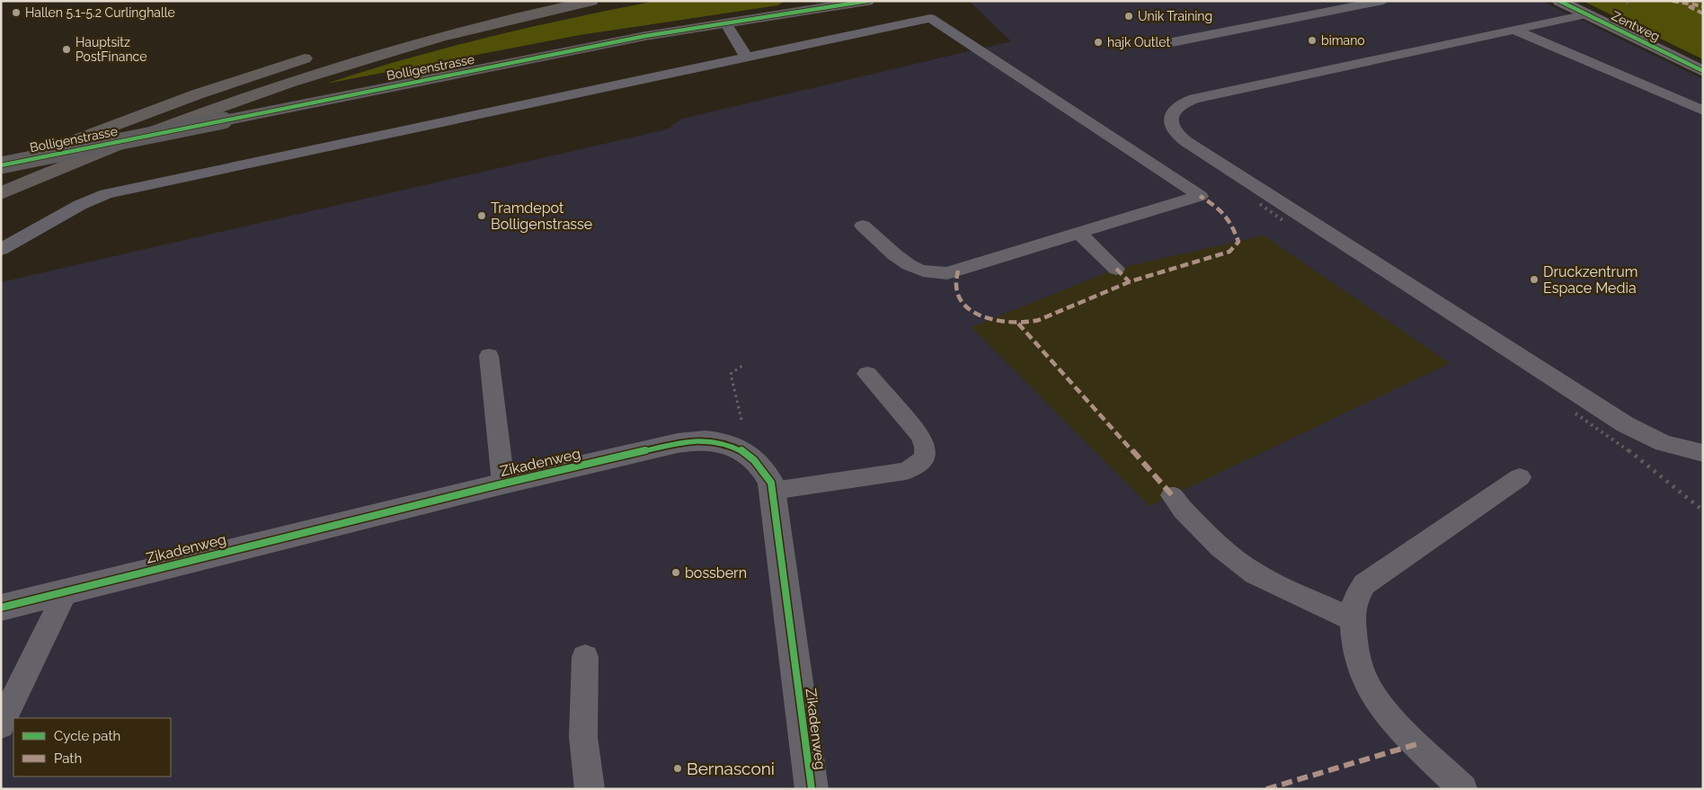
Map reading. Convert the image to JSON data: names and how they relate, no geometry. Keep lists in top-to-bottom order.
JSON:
{
  "streets": {
    "main road": ["Bolligenstrasse"],
    "street": ["Zentweg", "Zikadenweg"]
  },
  "places": [
    "Hallen 5.1-5.2 Curlinghalle",
    "Unik Training",
    "bimano",
    "hajk Outlet",
    "Hauptsitz PostFinance",
    "Tramdepot Bolligenstrasse",
    "Druckzentrum Espace Media",
    "bossbern",
    "Bernasconi"
  ],
  "legend": ["Cycle path", "Path"]
}
